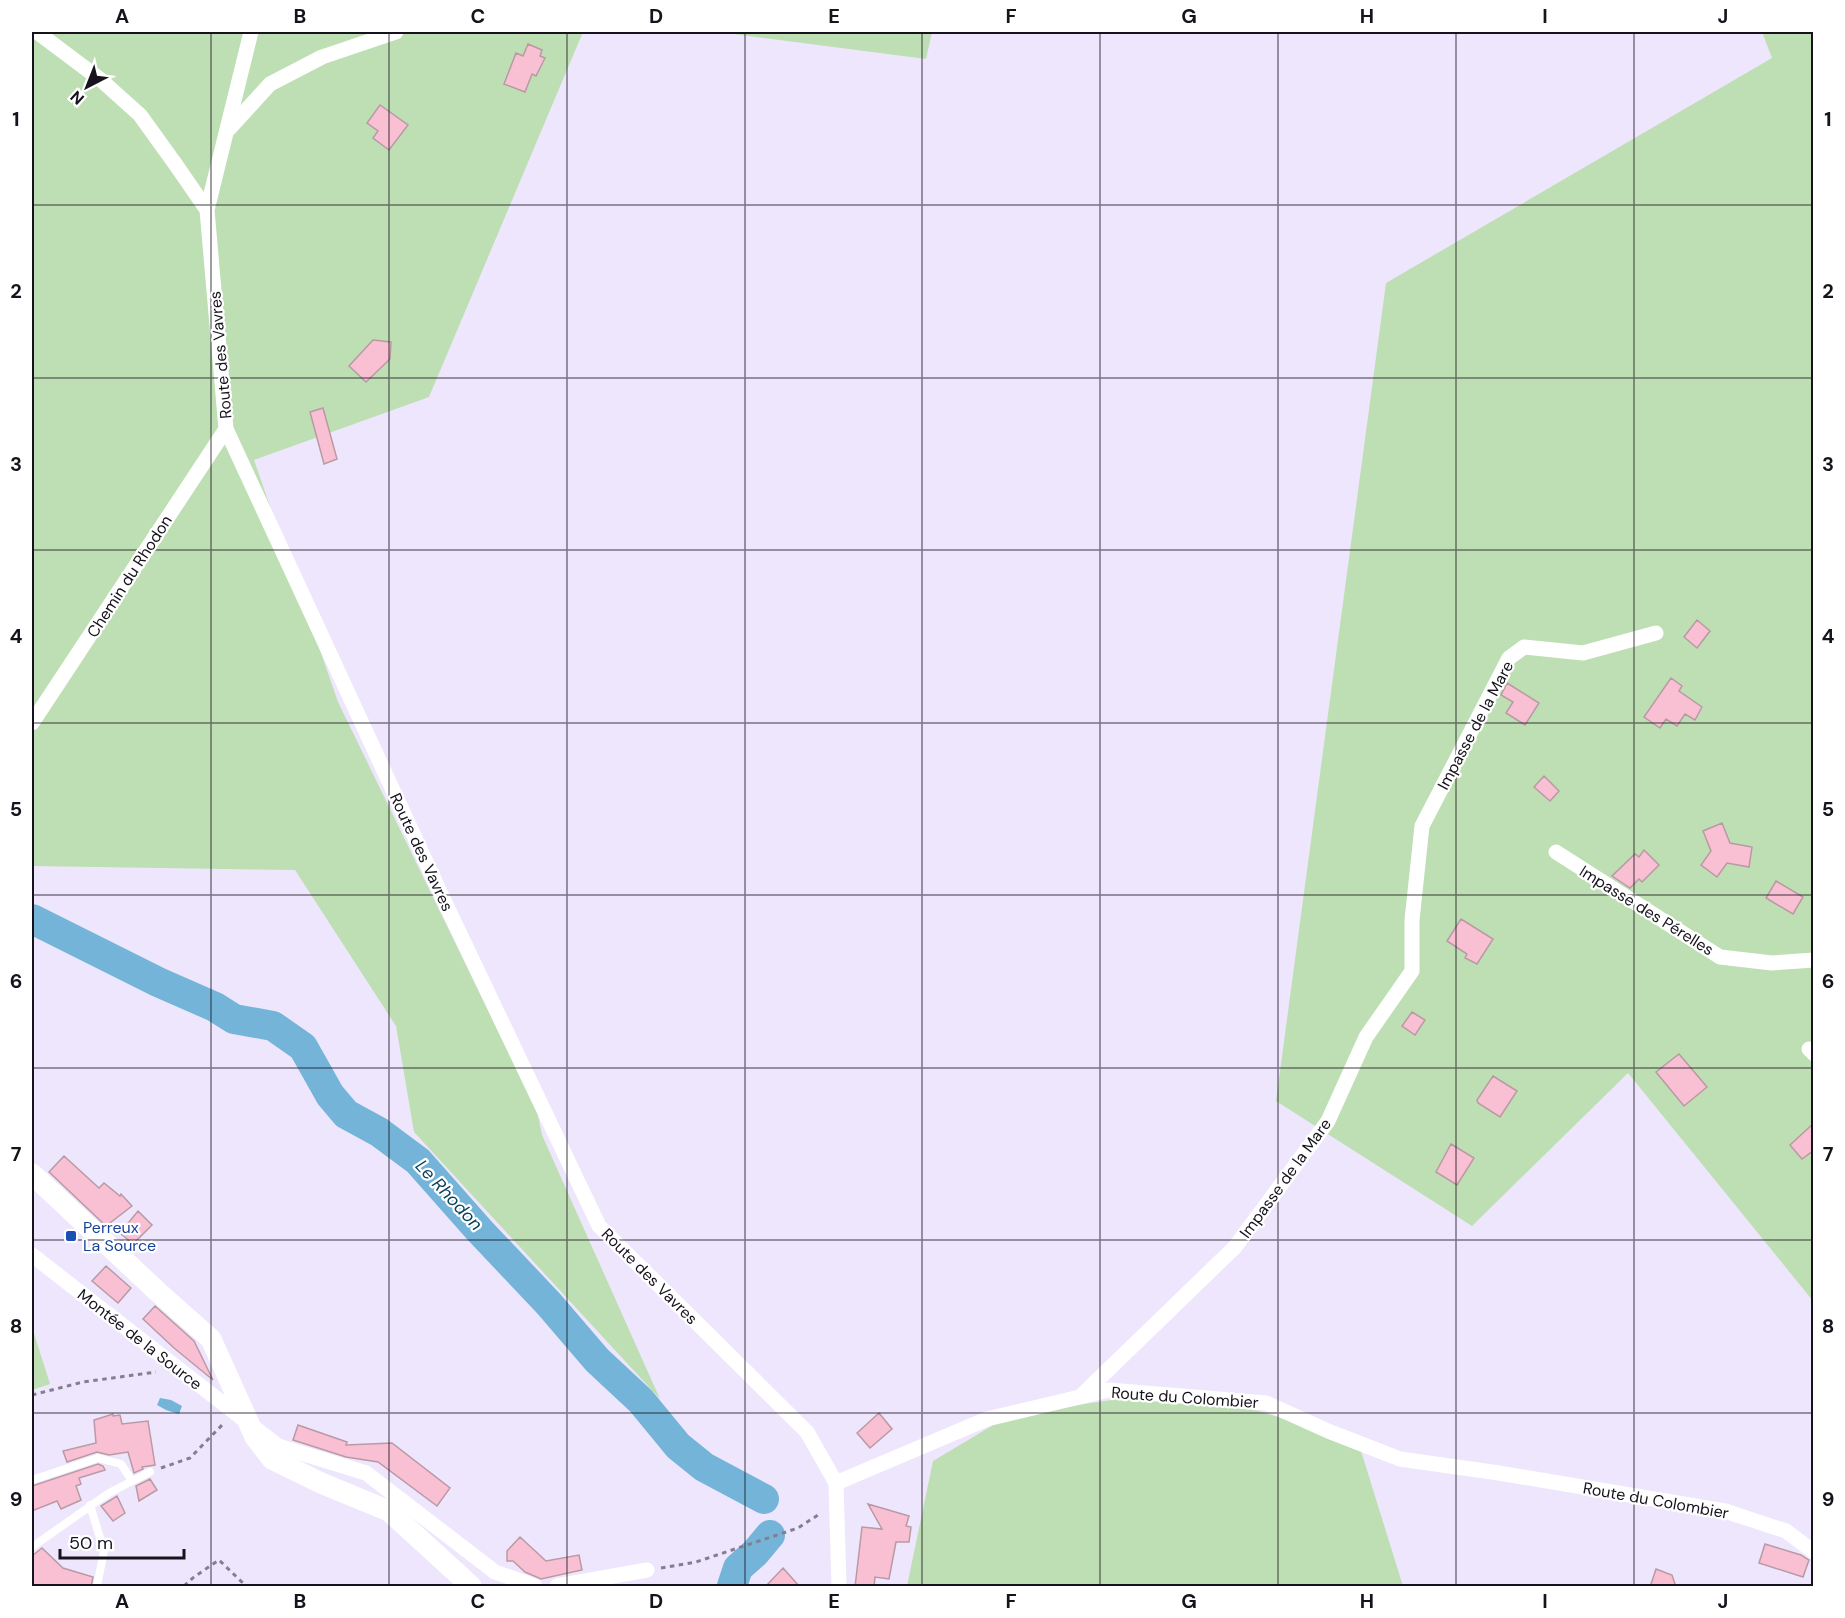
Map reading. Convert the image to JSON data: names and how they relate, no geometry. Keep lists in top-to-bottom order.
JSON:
{
  "streets": {
    "street": [
      "Route des Vavres",
      "Chemin du Rhodon",
      "Impasse de la Mare",
      "Impasse des Pérelles",
      "Montée de la Source",
      "Route du Colombier"
    ]
  },
  "crossings": [
    ["Route des Vavres", "Chemin du Rhodon"],
    ["Route des Vavres", "Route du Colombier"],
    ["Impasse de la Mare", "Route du Colombier"]
  ],
  "water": ["Le Rhodon"],
  "places": {
    "transit": ["Perreux La Source"]
  },
  "scale_bar": "50 m",
  "north": "bottom left",
  "grid": {
    "columns": [
      "A",
      "B",
      "C",
      "D",
      "E",
      "F",
      "G",
      "H",
      "I",
      "J"
    ],
    "rows": [
      "1",
      "2",
      "3",
      "4",
      "5",
      "6",
      "7",
      "8",
      "9"
    ]
  }
}
